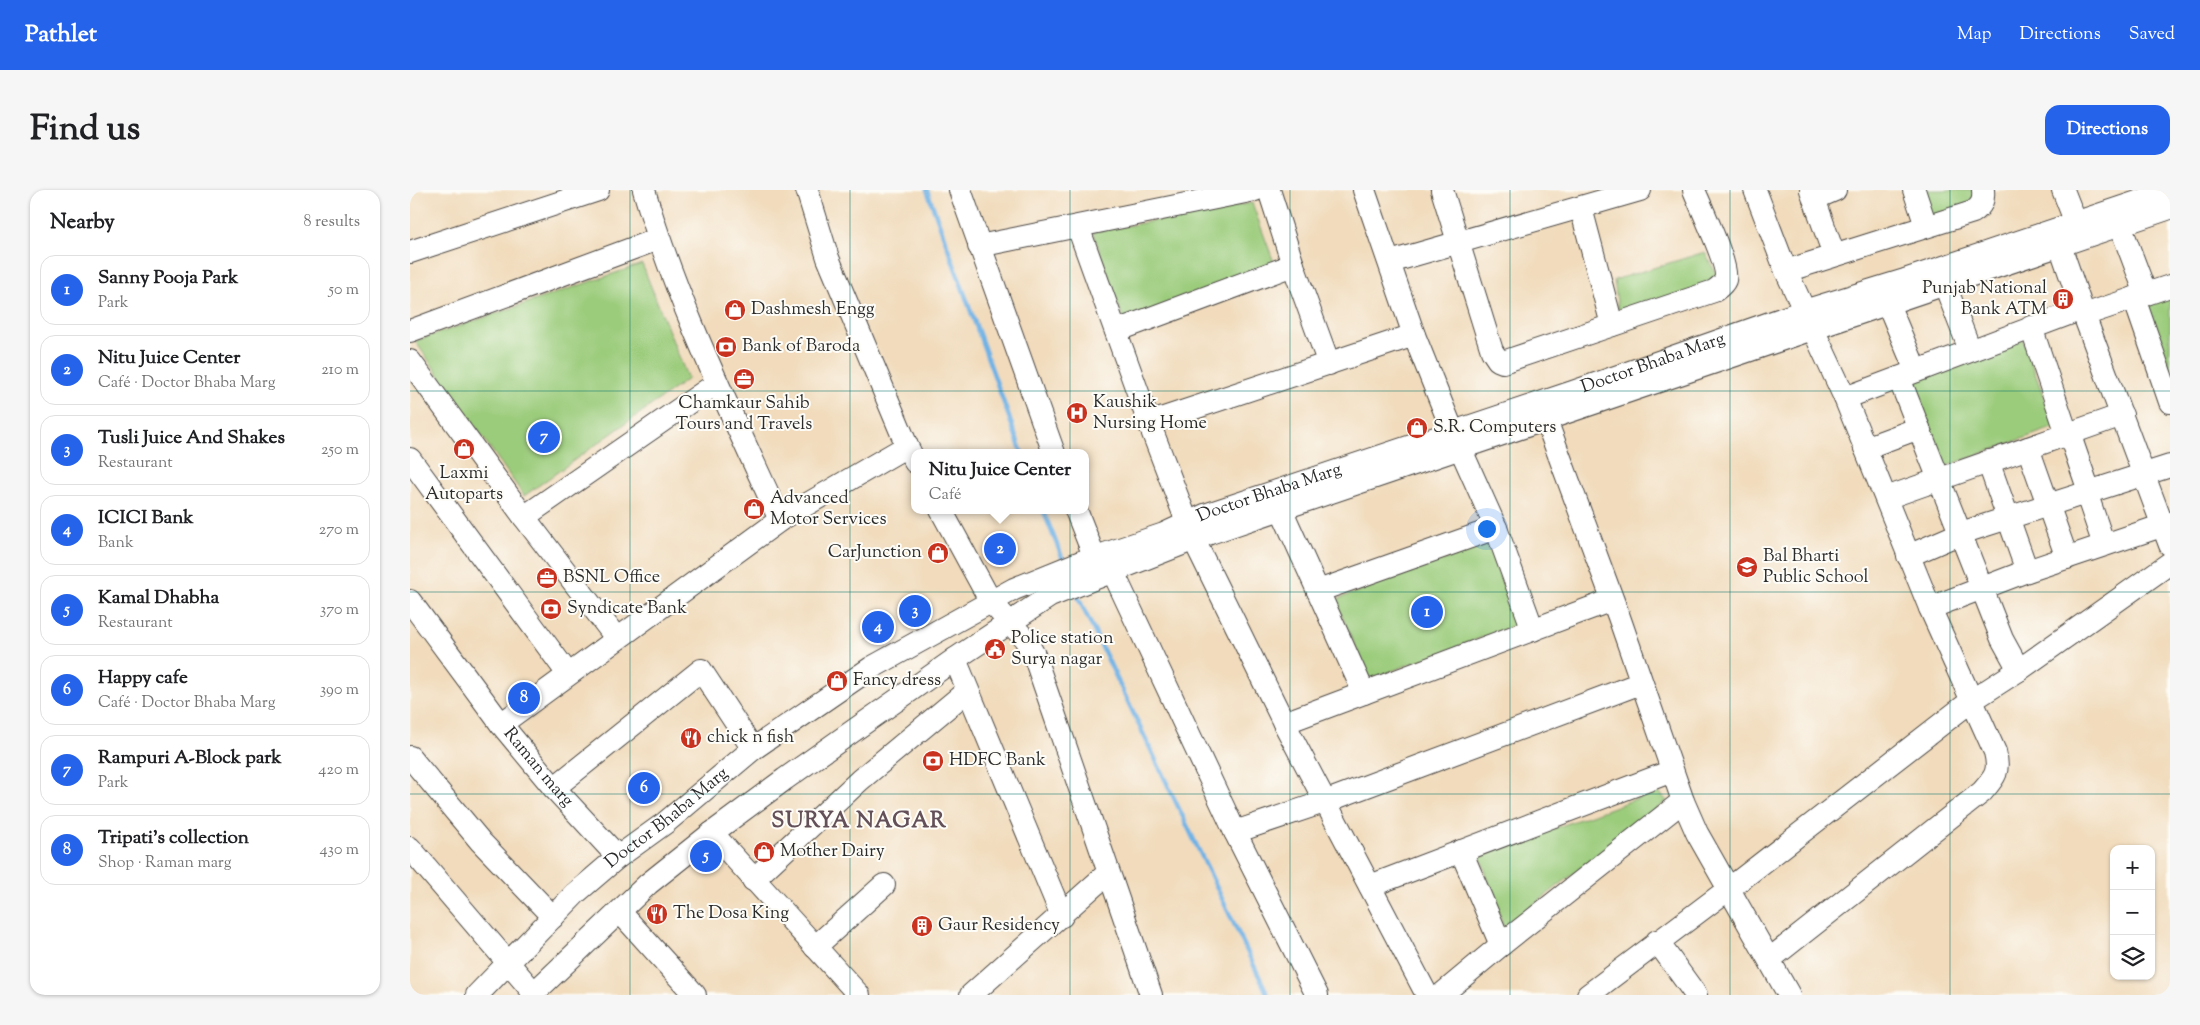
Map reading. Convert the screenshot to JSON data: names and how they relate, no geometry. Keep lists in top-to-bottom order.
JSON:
{
  "streets": {
    "street": ["Doctor Bhaba Marg", "Raman marg"]
  },
  "crossings": [
    ["Doctor Bhaba Marg", "Raman marg"]
  ],
  "districts": ["SURYA NAGAR"],
  "places": {
    "building": ["Punjab National Bank ATM", "Gaur Residency"],
    "shop": [
      "Dashmesh Engg",
      "S.R. Computers",
      "Laxmi Autoparts",
      "Advanced Motor Services",
      "CarJunction",
      "Fancy dress",
      "Mother Dairy"
    ],
    "bank": ["Bank of Baroda", "Syndicate Bank", "HDFC Bank"],
    "office": ["Chamkaur Sahib Tours and Travels", "BSNL Office"],
    "hospital": ["Kaushik Nursing Home"],
    "school or university": ["Bal Bharti Public School"],
    "public building": ["Police station Surya nagar"],
    "restaurant": ["chick n fish", "The Dosa King"]
  },
  "page": {
    "header": "Pathlet",
    "nav": ["Map", "Directions", "Saved"],
    "title": "Find us",
    "buttons": "Directions",
    "heading": ["Nearby", "8 results"],
    "list": [
      {
        "mark": "1",
        "name": "Sanny Pooja Park",
        "note": "Park",
        "value": "50 m"
      },
      {
        "mark": "2",
        "name": "Nitu Juice Center",
        "note": "Café · Doctor Bhaba Marg",
        "value": "210 m"
      },
      {
        "mark": "3",
        "name": "Tusli Juice And Shakes",
        "note": "Restaurant",
        "value": "250 m"
      },
      {
        "mark": "4",
        "name": "ICICI Bank",
        "note": "Bank",
        "value": "270 m"
      },
      {
        "mark": "5",
        "name": "Kamal Dhabha",
        "note": "Restaurant",
        "value": "370 m"
      },
      {
        "mark": "6",
        "name": "Happy cafe",
        "note": "Café · Doctor Bhaba Marg",
        "value": "390 m"
      },
      {
        "mark": "7",
        "name": "Rampuri A-Block park",
        "note": "Park",
        "value": "420 m"
      },
      {
        "mark": "8",
        "name": "Tripati's collection",
        "note": "Shop · Raman marg",
        "value": "430 m"
      }
    ],
    "pins": [
      "7",
      "2",
      "3",
      "1",
      "4",
      "8",
      "6",
      "5"
    ],
    "popup": ["Nitu Juice Center", "Café"],
    "map_buttons": ["+", "−"]
  }
}
